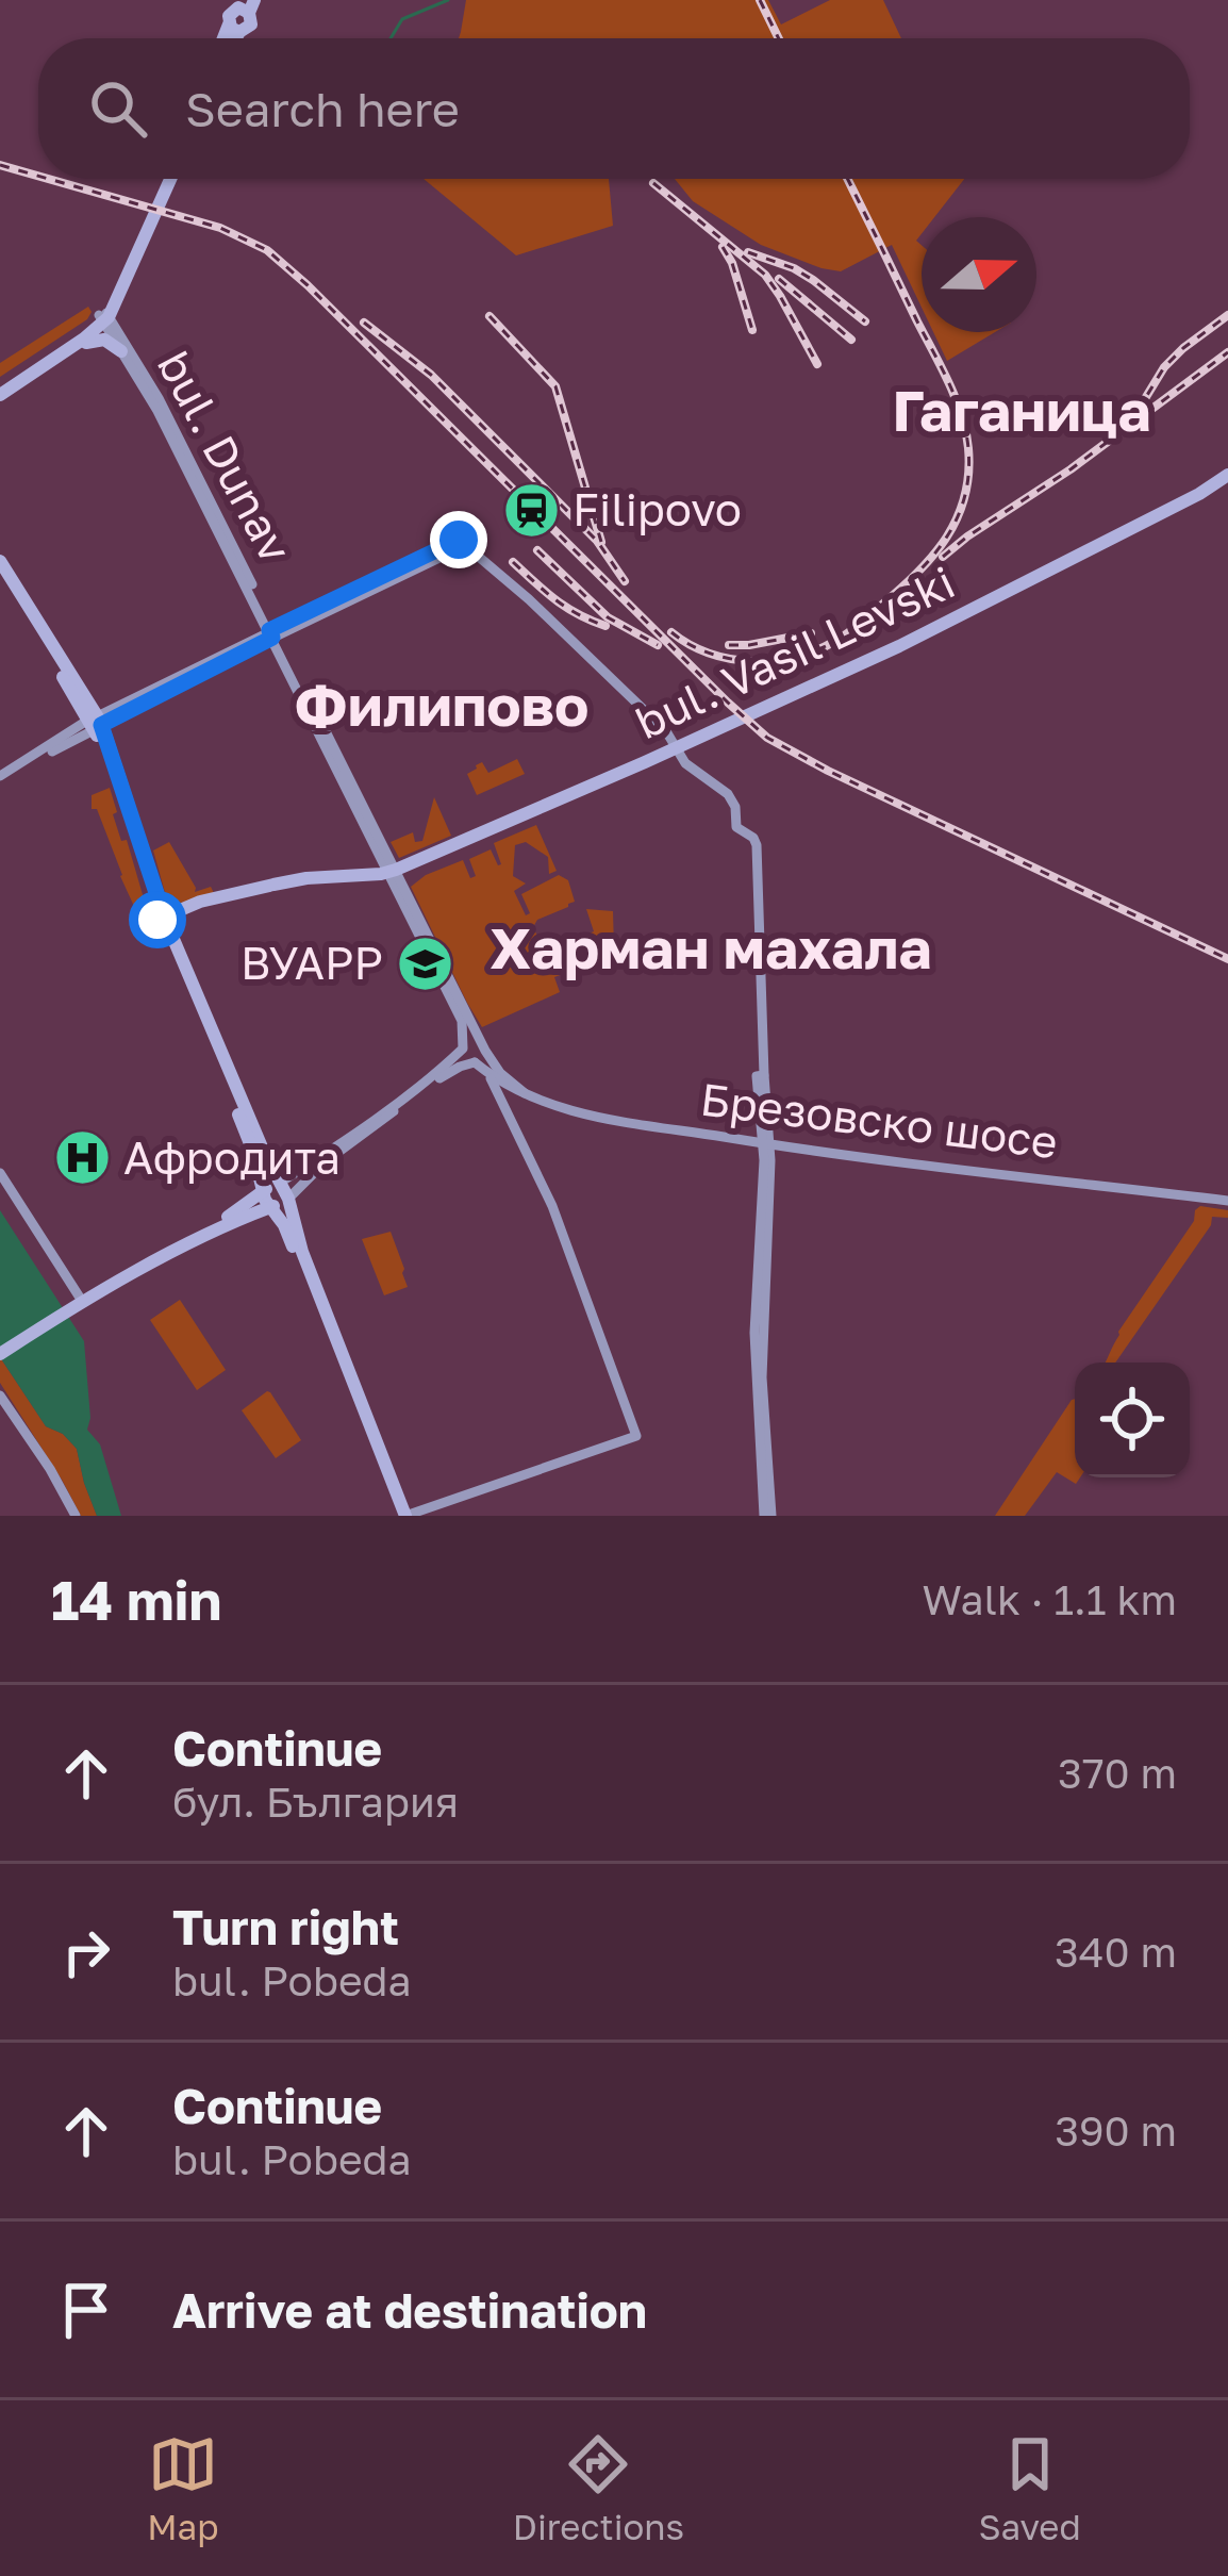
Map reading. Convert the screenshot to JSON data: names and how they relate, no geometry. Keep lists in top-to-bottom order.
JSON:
{
  "streets": {
    "main road": ["bul. Dunav", "bul. Vasil Levski", "Брезовско шосе"]
  },
  "crossings": [
    ["bul. Dunav", "bul. Vasil Levski"],
    ["bul. Dunav", "Брезовско шосе"]
  ],
  "districts": ["Гаганица", "Филипово", "Харман махала"],
  "places": {
    "station": ["Filipovo"],
    "school or university": ["ВУАРР"],
    "hospital": ["Афродита"]
  },
  "north": "right",
  "page": {
    "search": "Search here",
    "heading": ["14 min", "Walk · 1.1 km"],
    "list": [
      ["Continue", "бул. България", "370 m"],
      ["Turn right", "bul. Pobeda", "340 m"],
      ["Continue", "bul. Pobeda", "390 m"],
      "Arrive at destination"
    ],
    "nav": ["Map", "Directions", "Saved"]
  }
}
